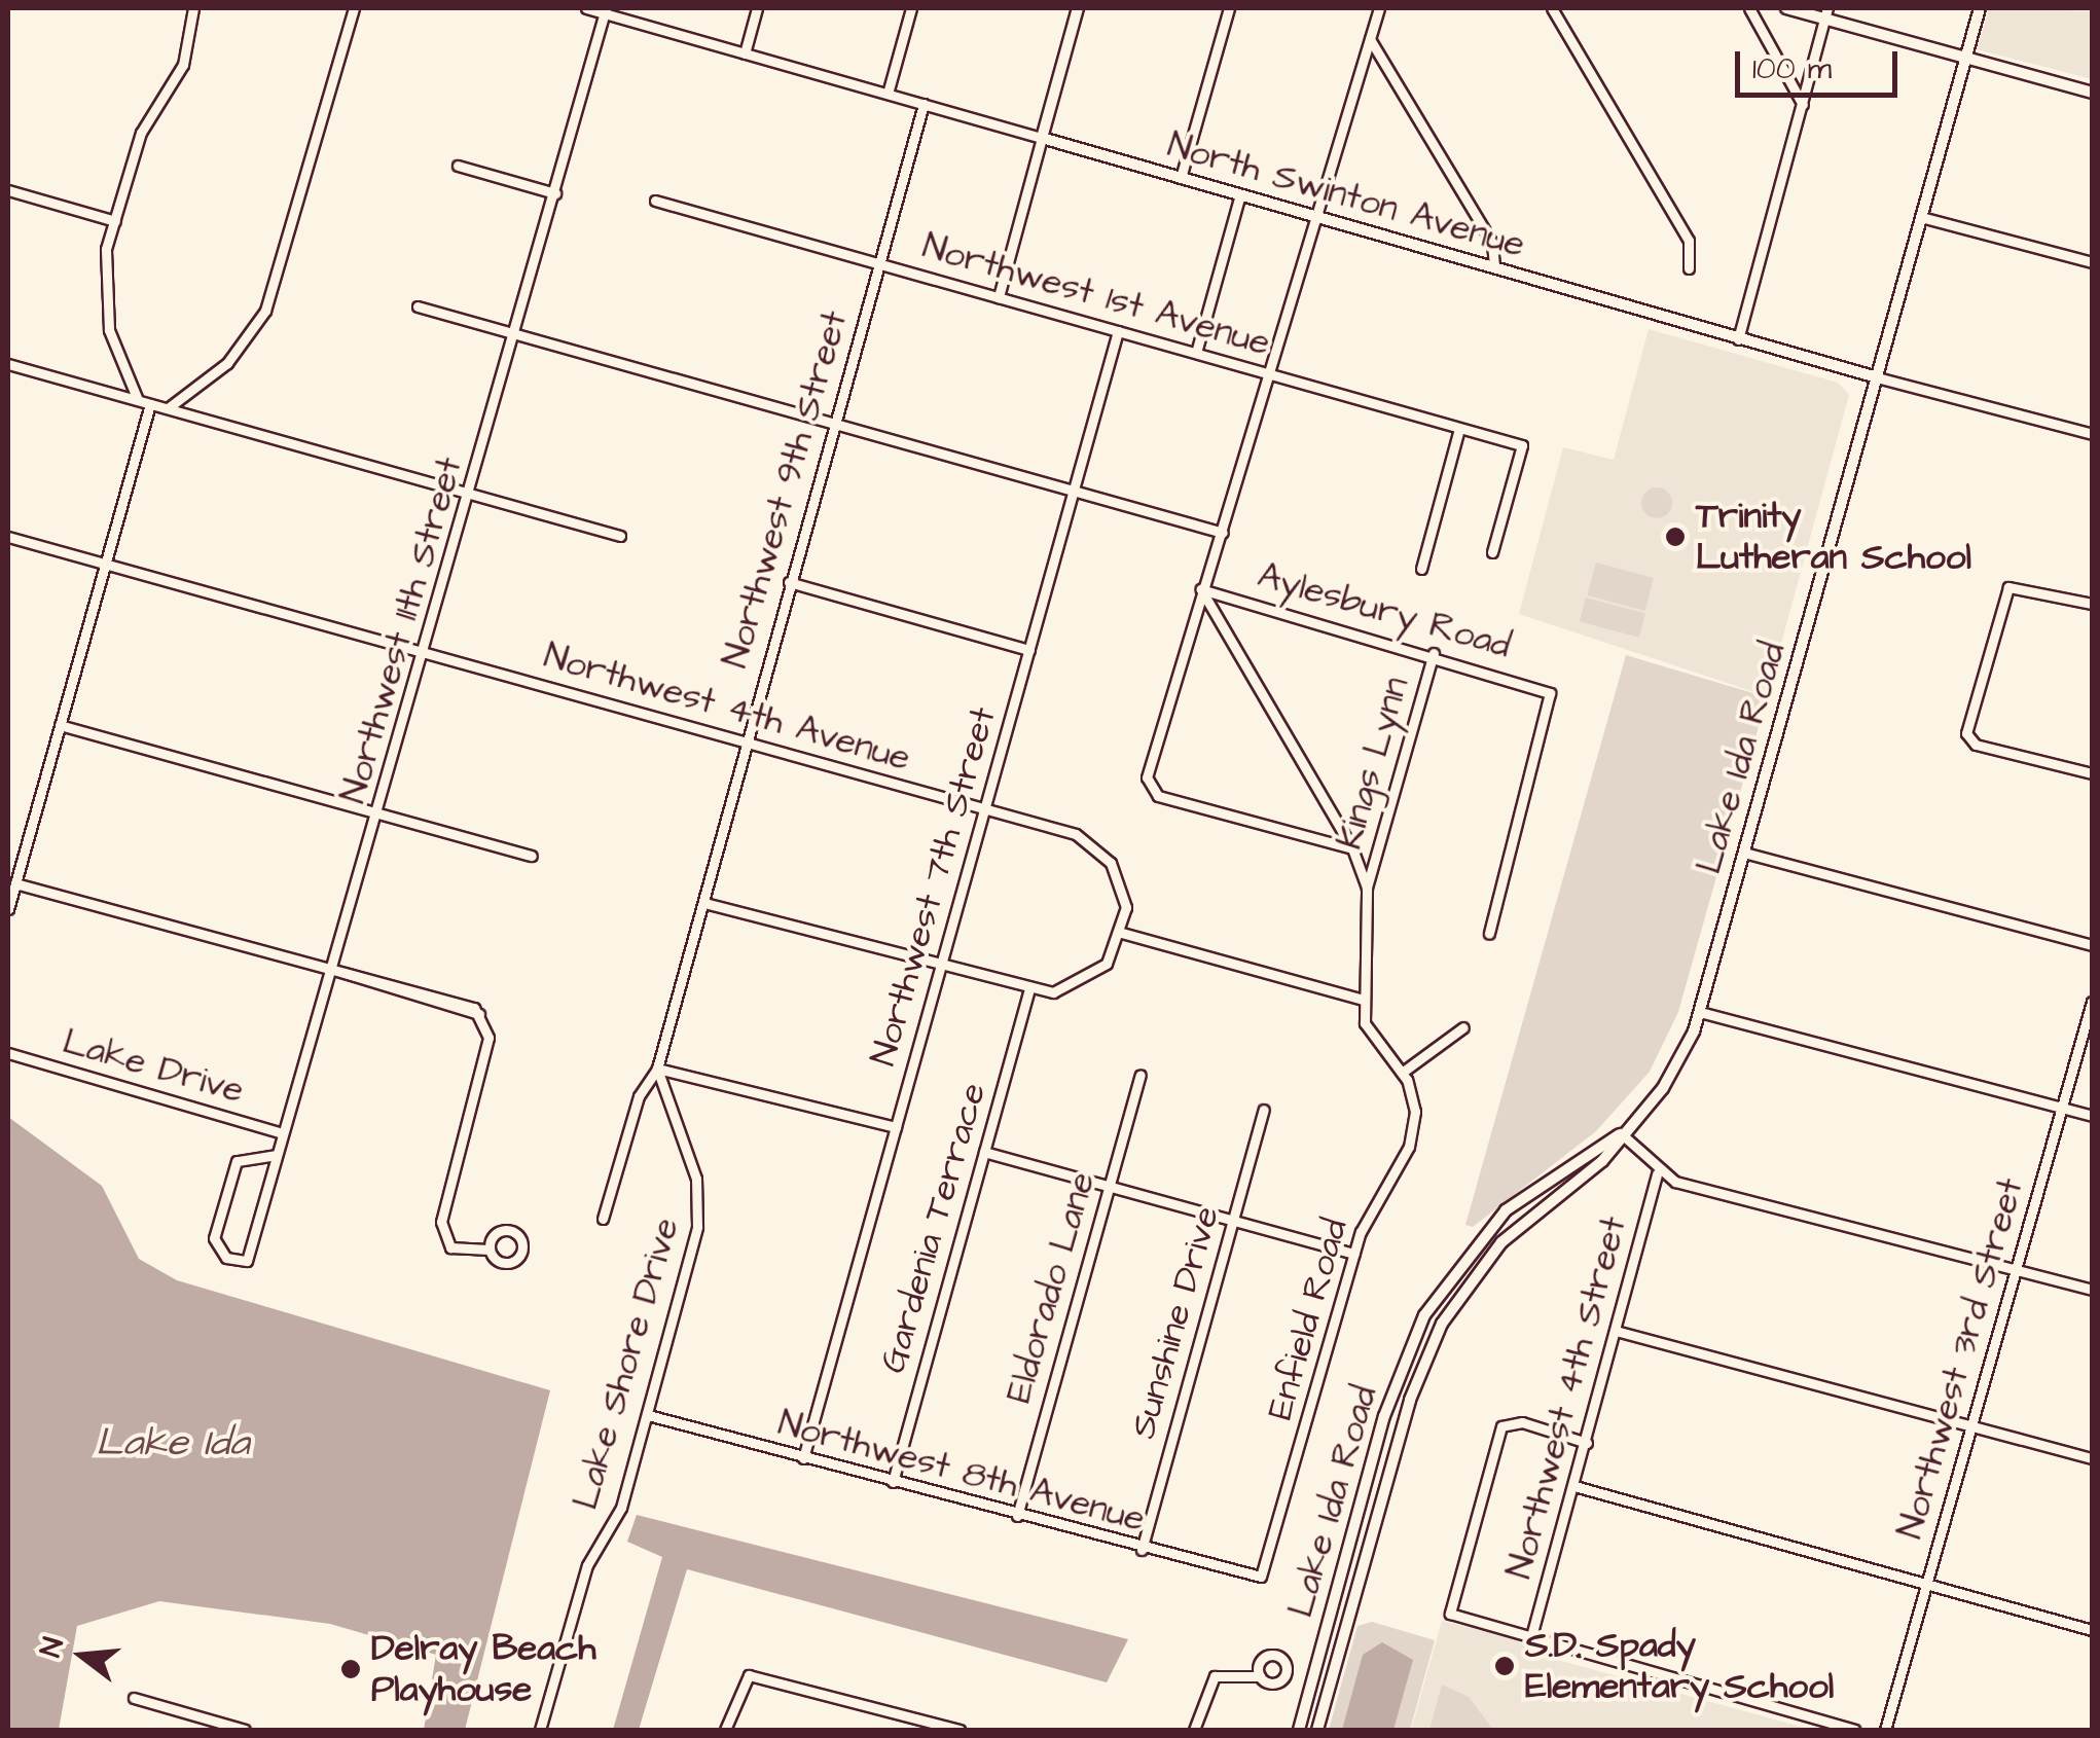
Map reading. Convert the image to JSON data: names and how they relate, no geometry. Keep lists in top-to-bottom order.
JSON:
{
  "streets": {
    "street": [
      "North Swinton Avenue",
      "Northwest 1st Avenue",
      "Northwest 9th Street",
      "Aylesbury Road",
      "Northwest 11th Street",
      "Northwest 4th Avenue",
      "Lake Ida Road",
      "Kings Lynn",
      "Northwest 7th Street",
      "Lake Drive",
      "Gardenia Terrace",
      "Eldorado Lane",
      "Enfield Road",
      "Sunshine Drive",
      "Northwest 3rd Street",
      "Lake Shore Drive",
      "Northwest 4th Street",
      "Northwest 8th Avenue"
    ]
  },
  "crossings": [
    ["North Swinton Avenue", "Northwest 9th Street"],
    ["North Swinton Avenue", "Northwest 11th Street"],
    ["North Swinton Avenue", "Lake Ida Road"],
    ["Northwest 1st Avenue", "Northwest 9th Street"],
    ["Northwest 1st Avenue", "Northwest 7th Street"],
    ["Northwest 9th Street", "Northwest 4th Avenue"],
    ["Northwest 9th Street", "Lake Shore Drive"],
    ["Aylesbury Road", "Kings Lynn"],
    ["Aylesbury Road", "Enfield Road"],
    ["Northwest 11th Street", "Northwest 4th Avenue"],
    ["Northwest 11th Street", "Lake Drive"],
    ["Northwest 4th Avenue", "Northwest 7th Street"],
    ["Kings Lynn", "Enfield Road"],
    ["Northwest 7th Street", "Northwest 8th Avenue"],
    ["Gardenia Terrace", "Northwest 8th Avenue"],
    ["Eldorado Lane", "Northwest 8th Avenue"],
    ["Enfield Road", "Northwest 8th Avenue"],
    ["Sunshine Drive", "Northwest 8th Avenue"],
    ["Lake Shore Drive", "Northwest 8th Avenue"]
  ],
  "water": ["Lake Ida"],
  "places": ["Trinity Lutheran School", "S.D. Spady Elementary School", "Delray Beach Playhouse"],
  "scale_bar": "100 m",
  "north": "left"
}
